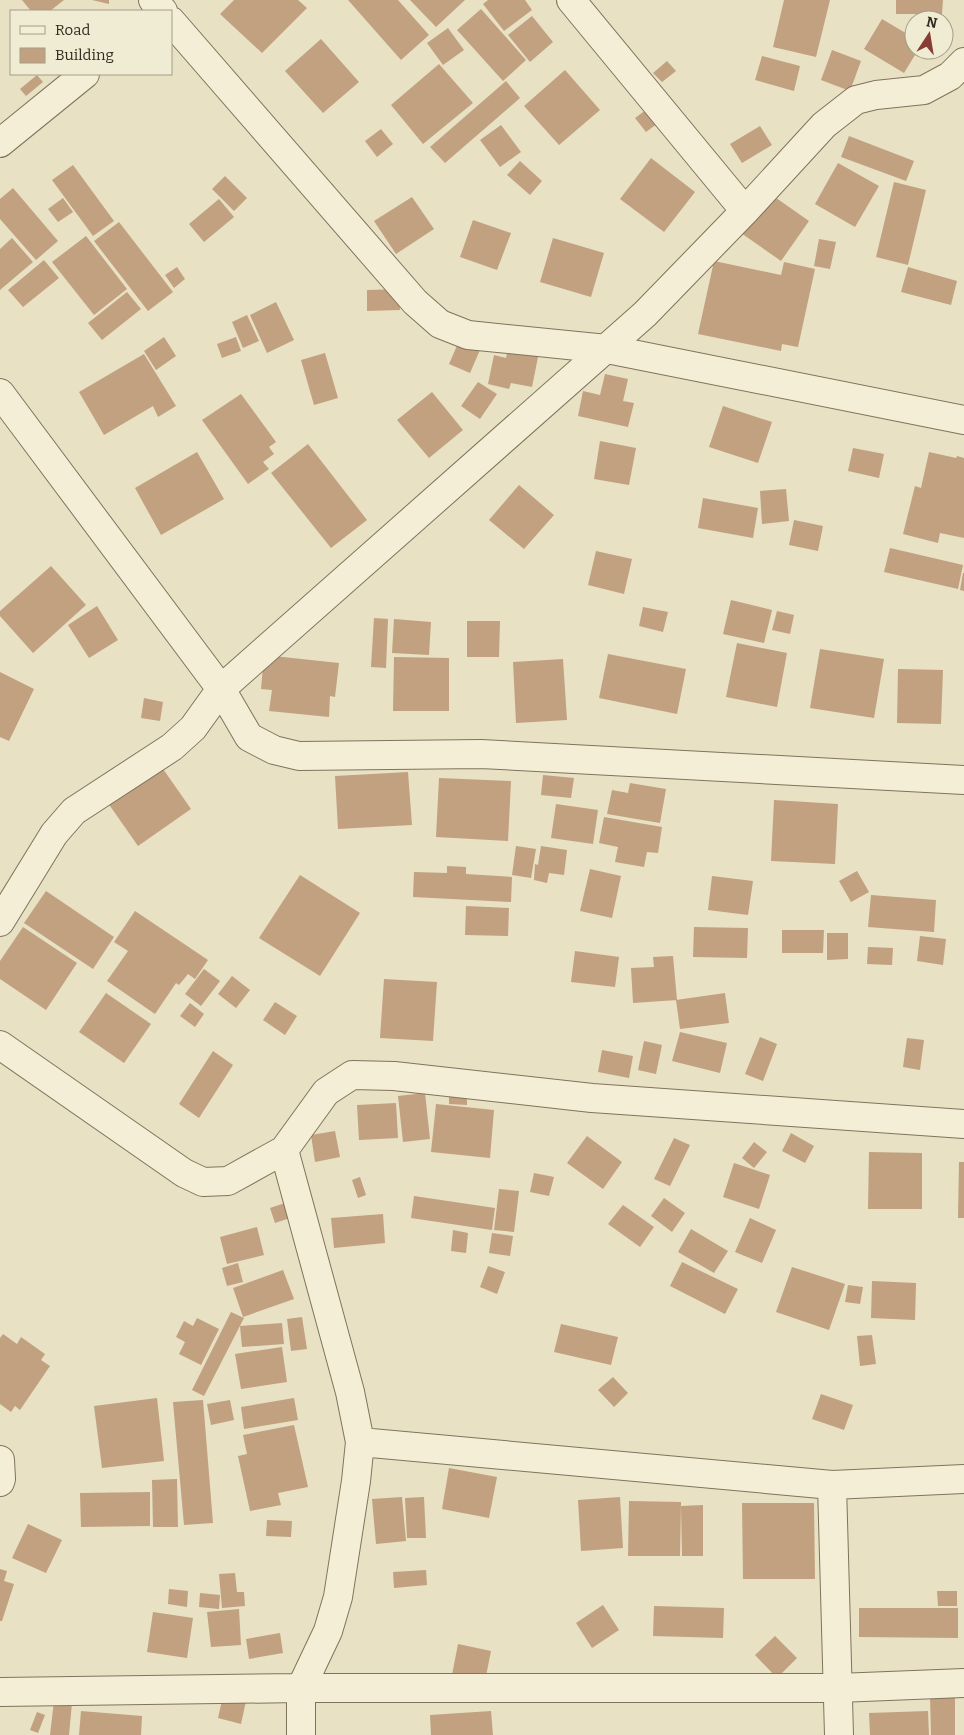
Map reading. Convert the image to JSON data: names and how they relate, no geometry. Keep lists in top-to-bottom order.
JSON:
{
  "legend": ["Road", "Building"],
  "north": "top"
}
